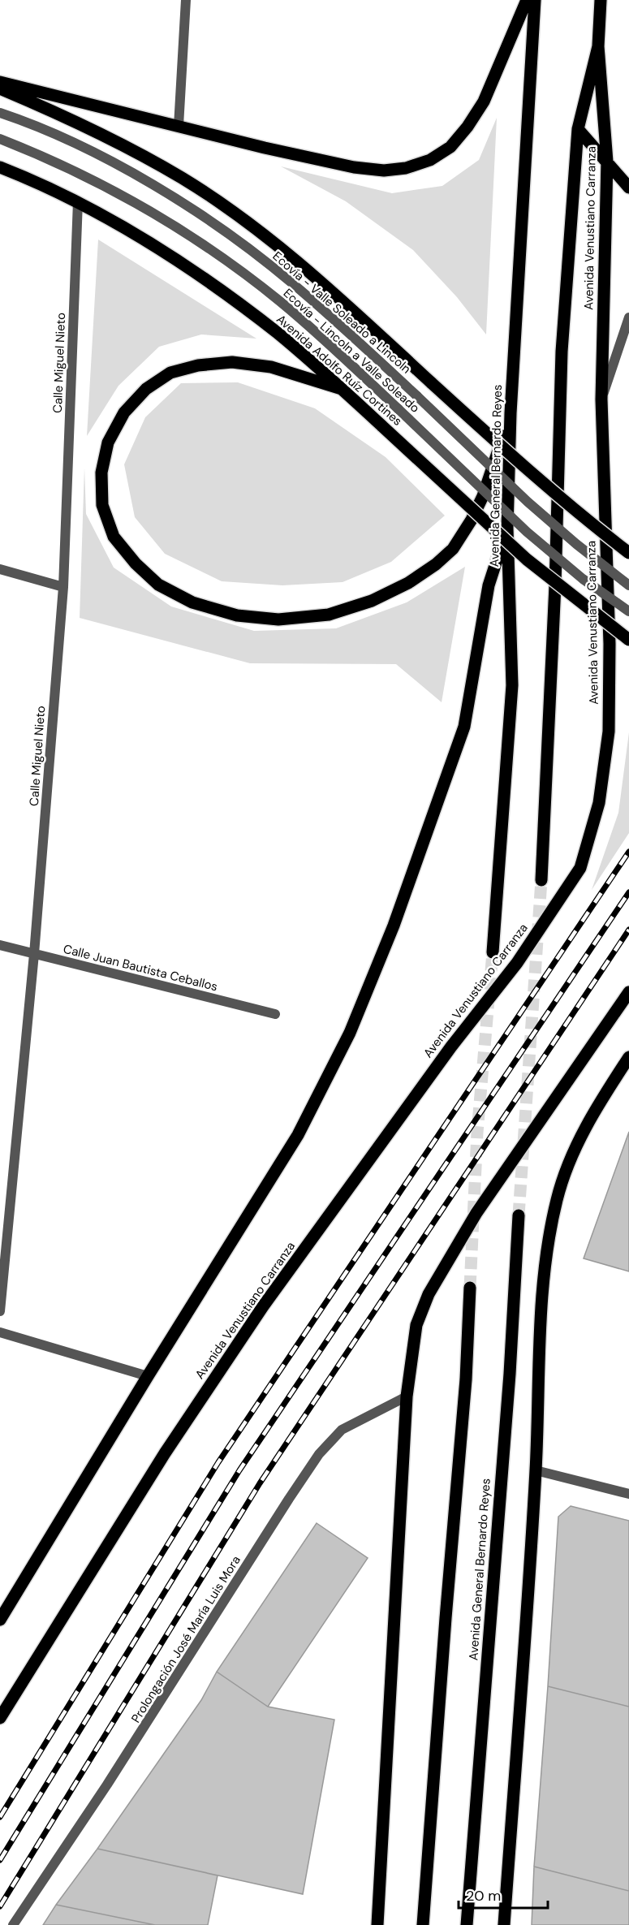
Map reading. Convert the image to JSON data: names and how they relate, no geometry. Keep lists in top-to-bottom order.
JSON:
{
  "streets": {
    "main road": ["Avenida Venustiano Carranza", "Avenida Adolfo Ruíz Cortines", "Avenida General Bernardo Reyes"],
    "street": [
      "Ecovía - Valle Soleado a Lincoln",
      "Ecovía - Lincoln a Valle Soleado",
      "Calle Miguel Nieto",
      "Calle Juan Bautista Ceballos",
      "Prolongación José María Luis Mora"
    ]
  },
  "crossings": [
    ["Calle Miguel Nieto", "Avenida Adolfo Ruíz Cortines"],
    ["Calle Miguel Nieto", "Calle Juan Bautista Ceballos"]
  ],
  "scale_bar": "20 m"
}
